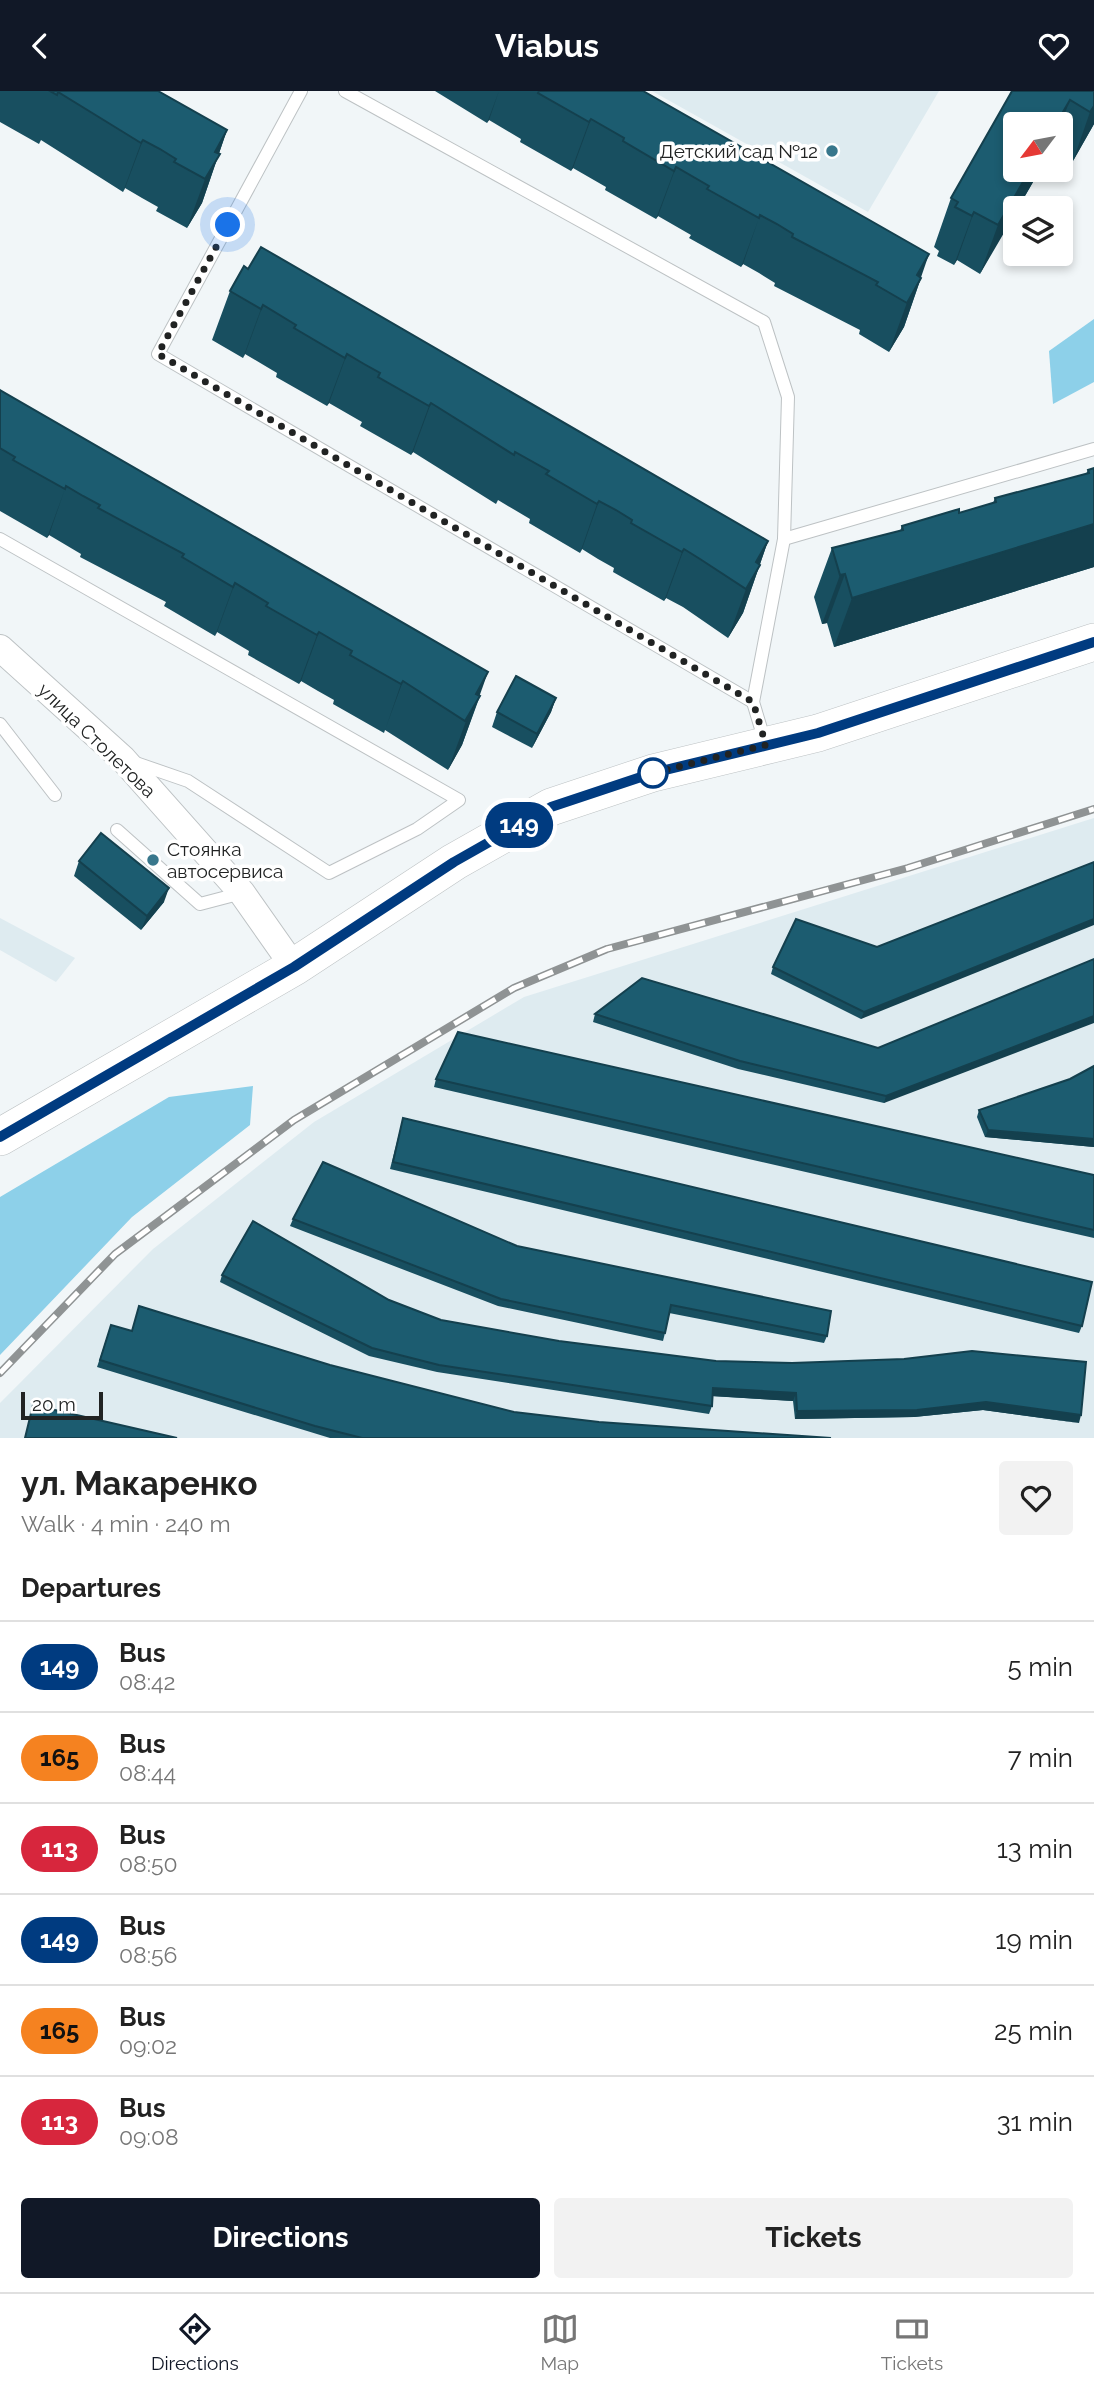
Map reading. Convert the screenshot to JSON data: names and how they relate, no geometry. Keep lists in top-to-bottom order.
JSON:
{
  "streets": {
    "street": ["улица Столетова"]
  },
  "places": ["Детский сад №12", "Стоянка автосервиса"],
  "lines": ["bus line 149"],
  "scale_bar": "20 m",
  "north": "bottom left",
  "page": {
    "header": "Viabus",
    "on_map": "149",
    "scale": "20 m",
    "heading": [
      ["ул. Макаренко", "Walk · 4 min · 240 m"],
      "Departures"
    ],
    "list": [
      {
        "mark": "149",
        "name": "Bus",
        "note": "08:42",
        "value": "5 min"
      },
      {
        "mark": "165",
        "name": "Bus",
        "note": "08:44",
        "value": "7 min"
      },
      {
        "mark": "113",
        "name": "Bus",
        "note": "08:50",
        "value": "13 min"
      },
      {
        "mark": "149",
        "name": "Bus",
        "note": "08:56",
        "value": "19 min"
      },
      {
        "mark": "165",
        "name": "Bus",
        "note": "09:02",
        "value": "25 min"
      },
      {
        "mark": "113",
        "name": "Bus",
        "note": "09:08",
        "value": "31 min"
      }
    ],
    "buttons": ["Directions", "Tickets"],
    "tabs": ["Directions", "Map", "Tickets"]
  }
}
